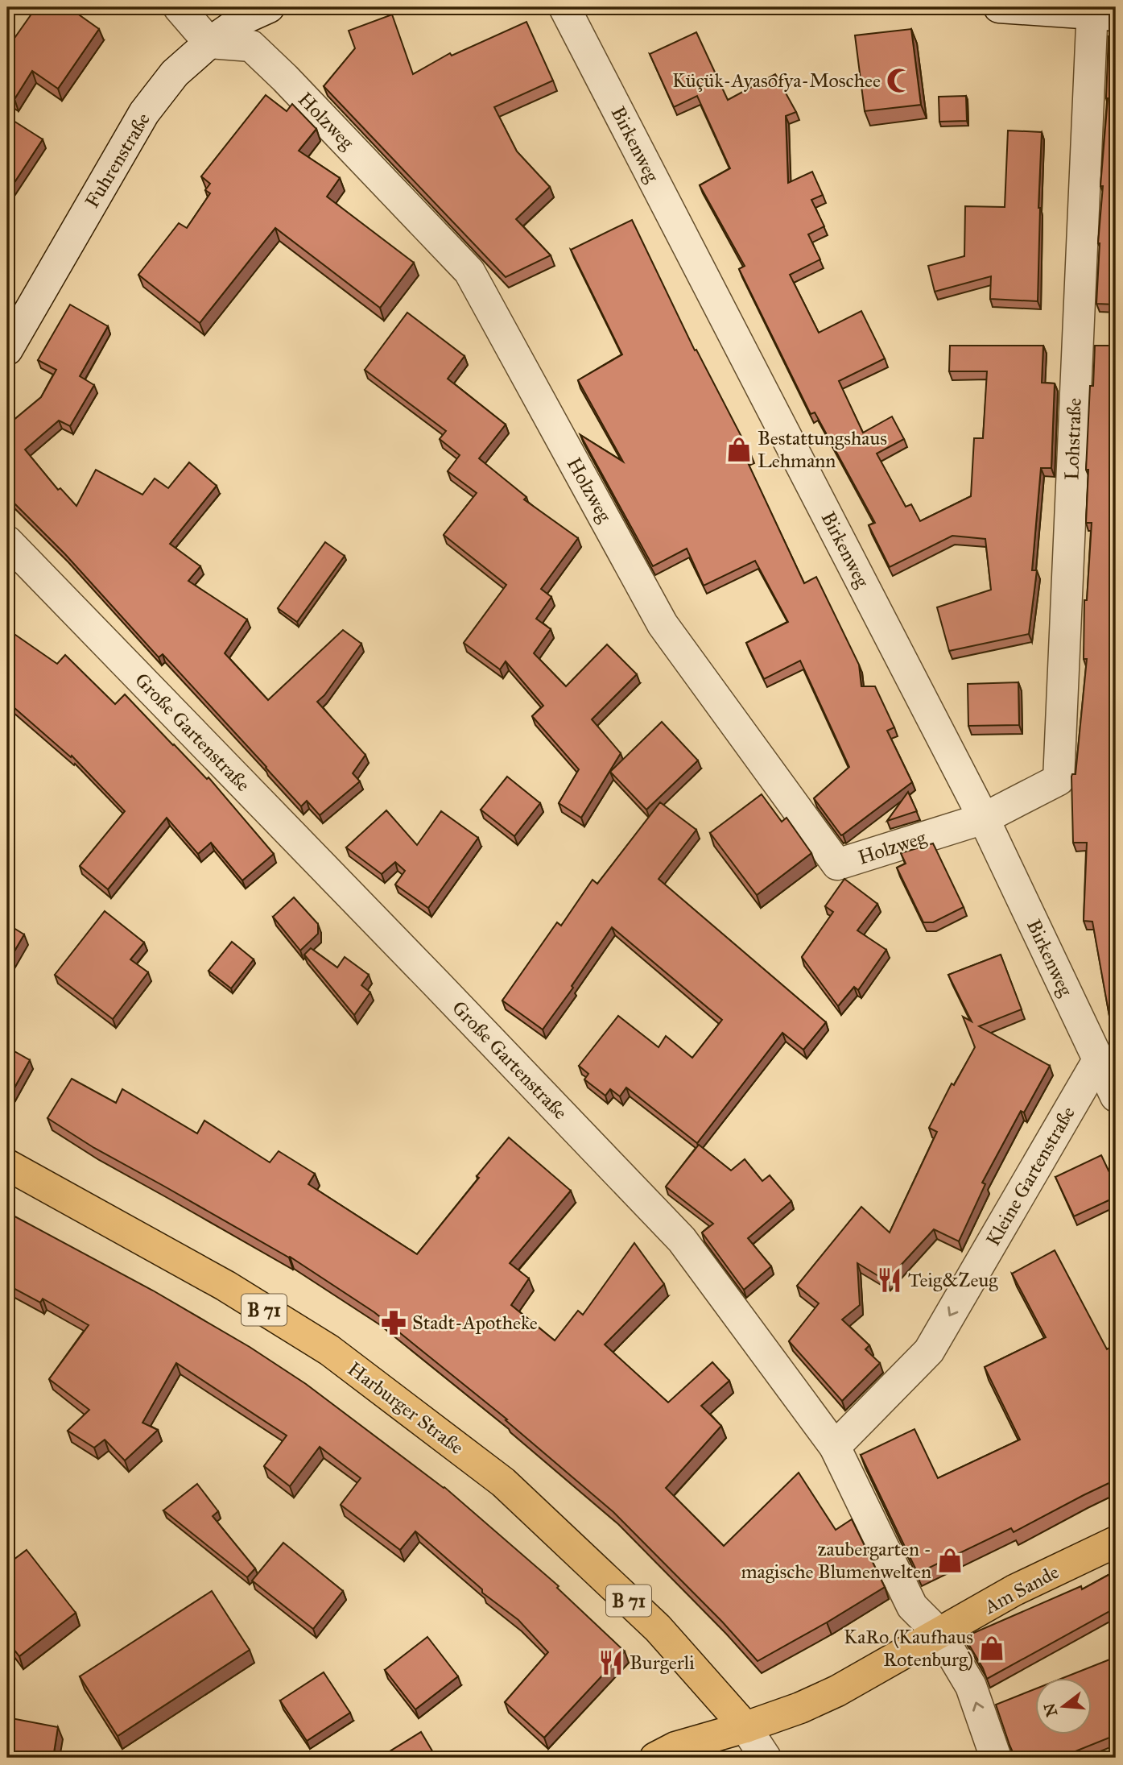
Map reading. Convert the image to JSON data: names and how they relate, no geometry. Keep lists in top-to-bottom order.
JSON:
{
  "streets": {
    "main road": ["B 71", "Harburger Straße", "Am Sande"],
    "street": [
      "Holzweg",
      "Birkenweg",
      "Fuhrenstraße",
      "Lohstraße",
      "Große Gartenstraße",
      "Kleine Gartenstraße"
    ]
  },
  "crossings": [
    ["Holzweg", "Birkenweg"],
    ["Holzweg", "Fuhrenstraße"],
    ["Holzweg", "Lohstraße"],
    ["Birkenweg", "Lohstraße"],
    ["Birkenweg", "Kleine Gartenstraße"],
    ["Große Gartenstraße", "Kleine Gartenstraße"],
    ["Große Gartenstraße", "Am Sande"],
    ["Harburger Straße", "Am Sande"]
  ],
  "one_way": ["Kleine Gartenstraße"],
  "places": {
    "mosque": ["Küçük-Ayasofya-Moschee"],
    "shop": ["Bestattungshaus Lehmann", "zaubergarten - magische Blumenwelten", "KaRo (Kaufhaus Rotenburg)"],
    "restaurant": ["Teig&Zeug", "Burgerli"],
    "pharmacy": ["Stadt-Apotheke"]
  },
  "north": "left"
}
